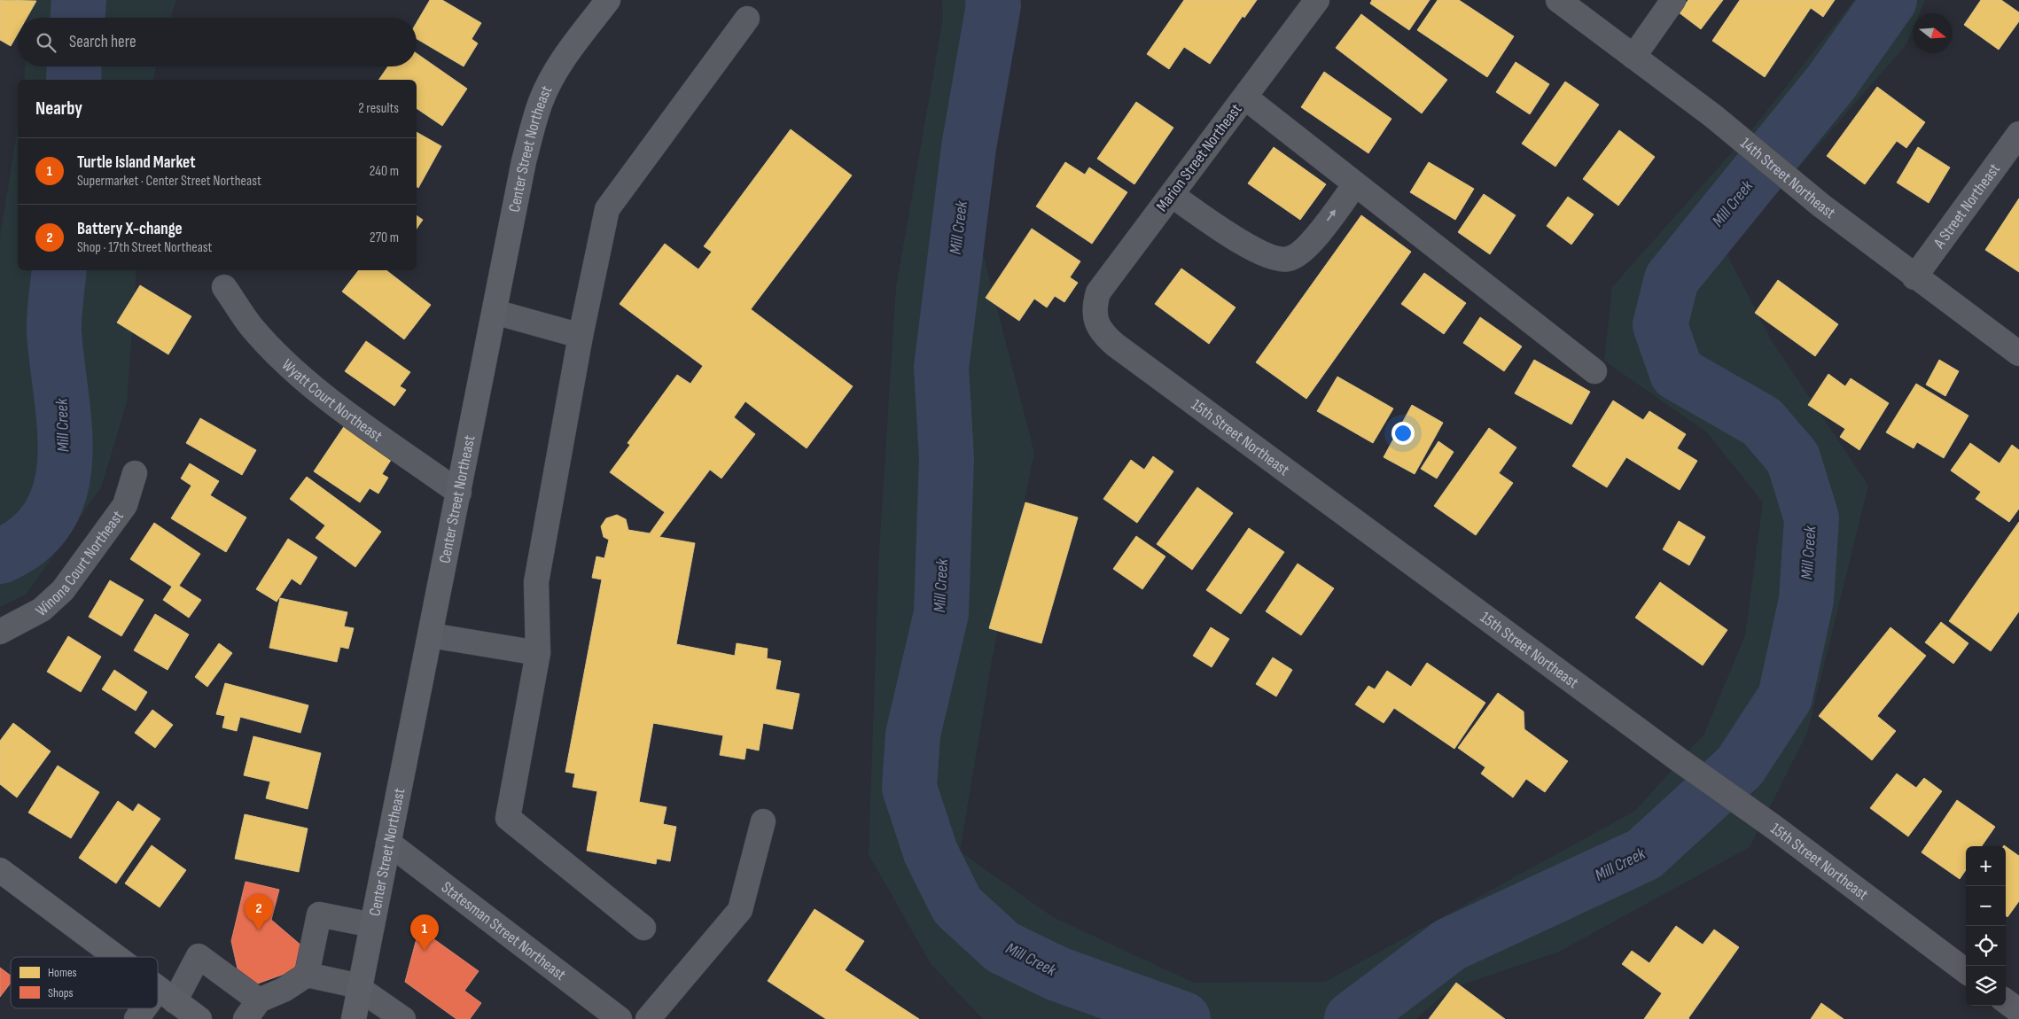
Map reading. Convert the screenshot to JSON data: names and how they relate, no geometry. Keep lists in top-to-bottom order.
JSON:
{
  "streets": {
    "main road": ["Center Street Northeast"],
    "street": [
      "Marion Street Northeast",
      "14th Street Northeast",
      "A Street Northeast",
      "Wyatt Court Northeast",
      "15th Street Northeast",
      "Winona Court Northeast",
      "Statesman Street Northeast"
    ]
  },
  "crossings": [
    ["Center Street Northeast", "Wyatt Court Northeast"],
    ["Center Street Northeast", "Statesman Street Northeast"],
    ["Marion Street Northeast", "15th Street Northeast"],
    ["14th Street Northeast", "A Street Northeast"]
  ],
  "water": ["Mill Creek"],
  "legend": ["Homes", "Shops"],
  "north": "right",
  "page": {
    "search": "Search here",
    "heading": ["Nearby", "2 results"],
    "list": [
      {
        "mark": "1",
        "name": "Turtle Island Market",
        "note": "Supermarket · Center Street Northeast",
        "value": "240 m"
      },
      {
        "mark": "2",
        "name": "Battery X-change",
        "note": "Shop · 17th Street Northeast",
        "value": "270 m"
      }
    ],
    "map_buttons": ["+", "−"],
    "pins": ["2", "1"]
  }
}
